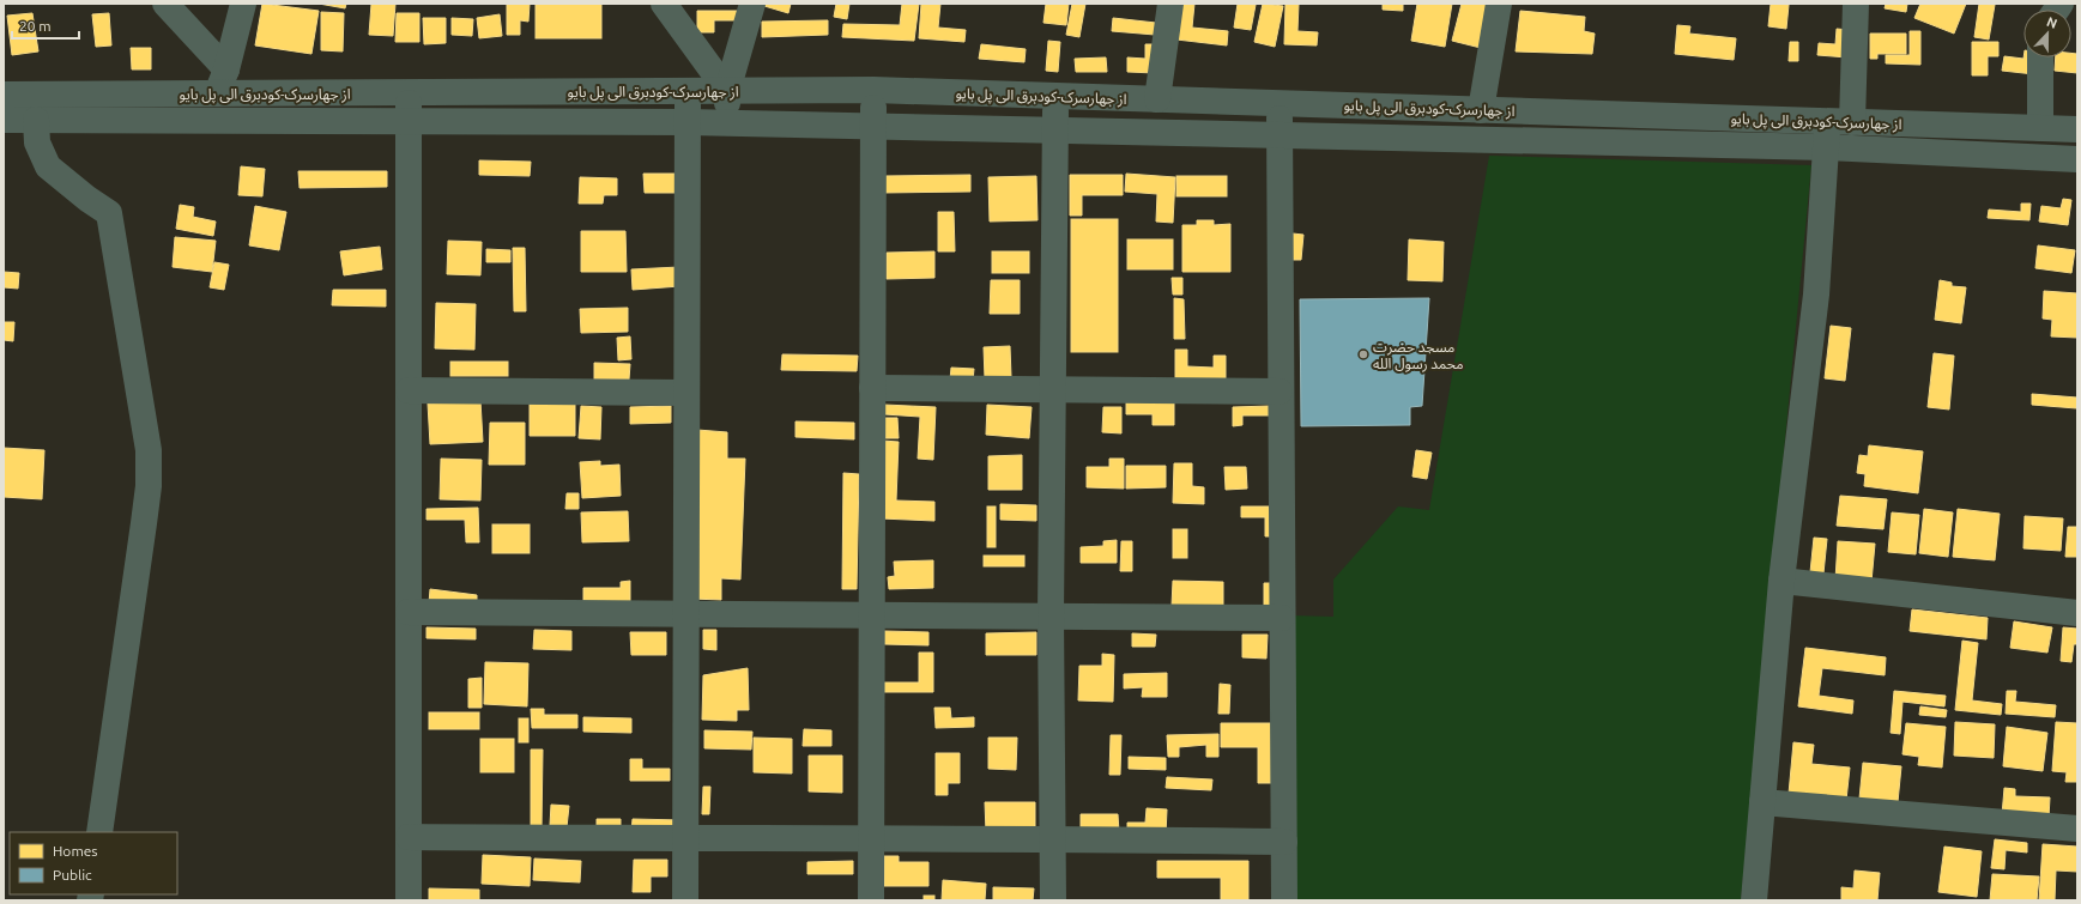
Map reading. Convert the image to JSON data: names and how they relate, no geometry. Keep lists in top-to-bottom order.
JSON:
{
  "streets": {
    "street": ["از جهارسرک-کودبرق الی پل بایو"]
  },
  "places": ["مسجد حضرت محمد رسول الله"],
  "legend": ["Homes", "Public"],
  "scale_bar": "20 m",
  "north": "top"
}
